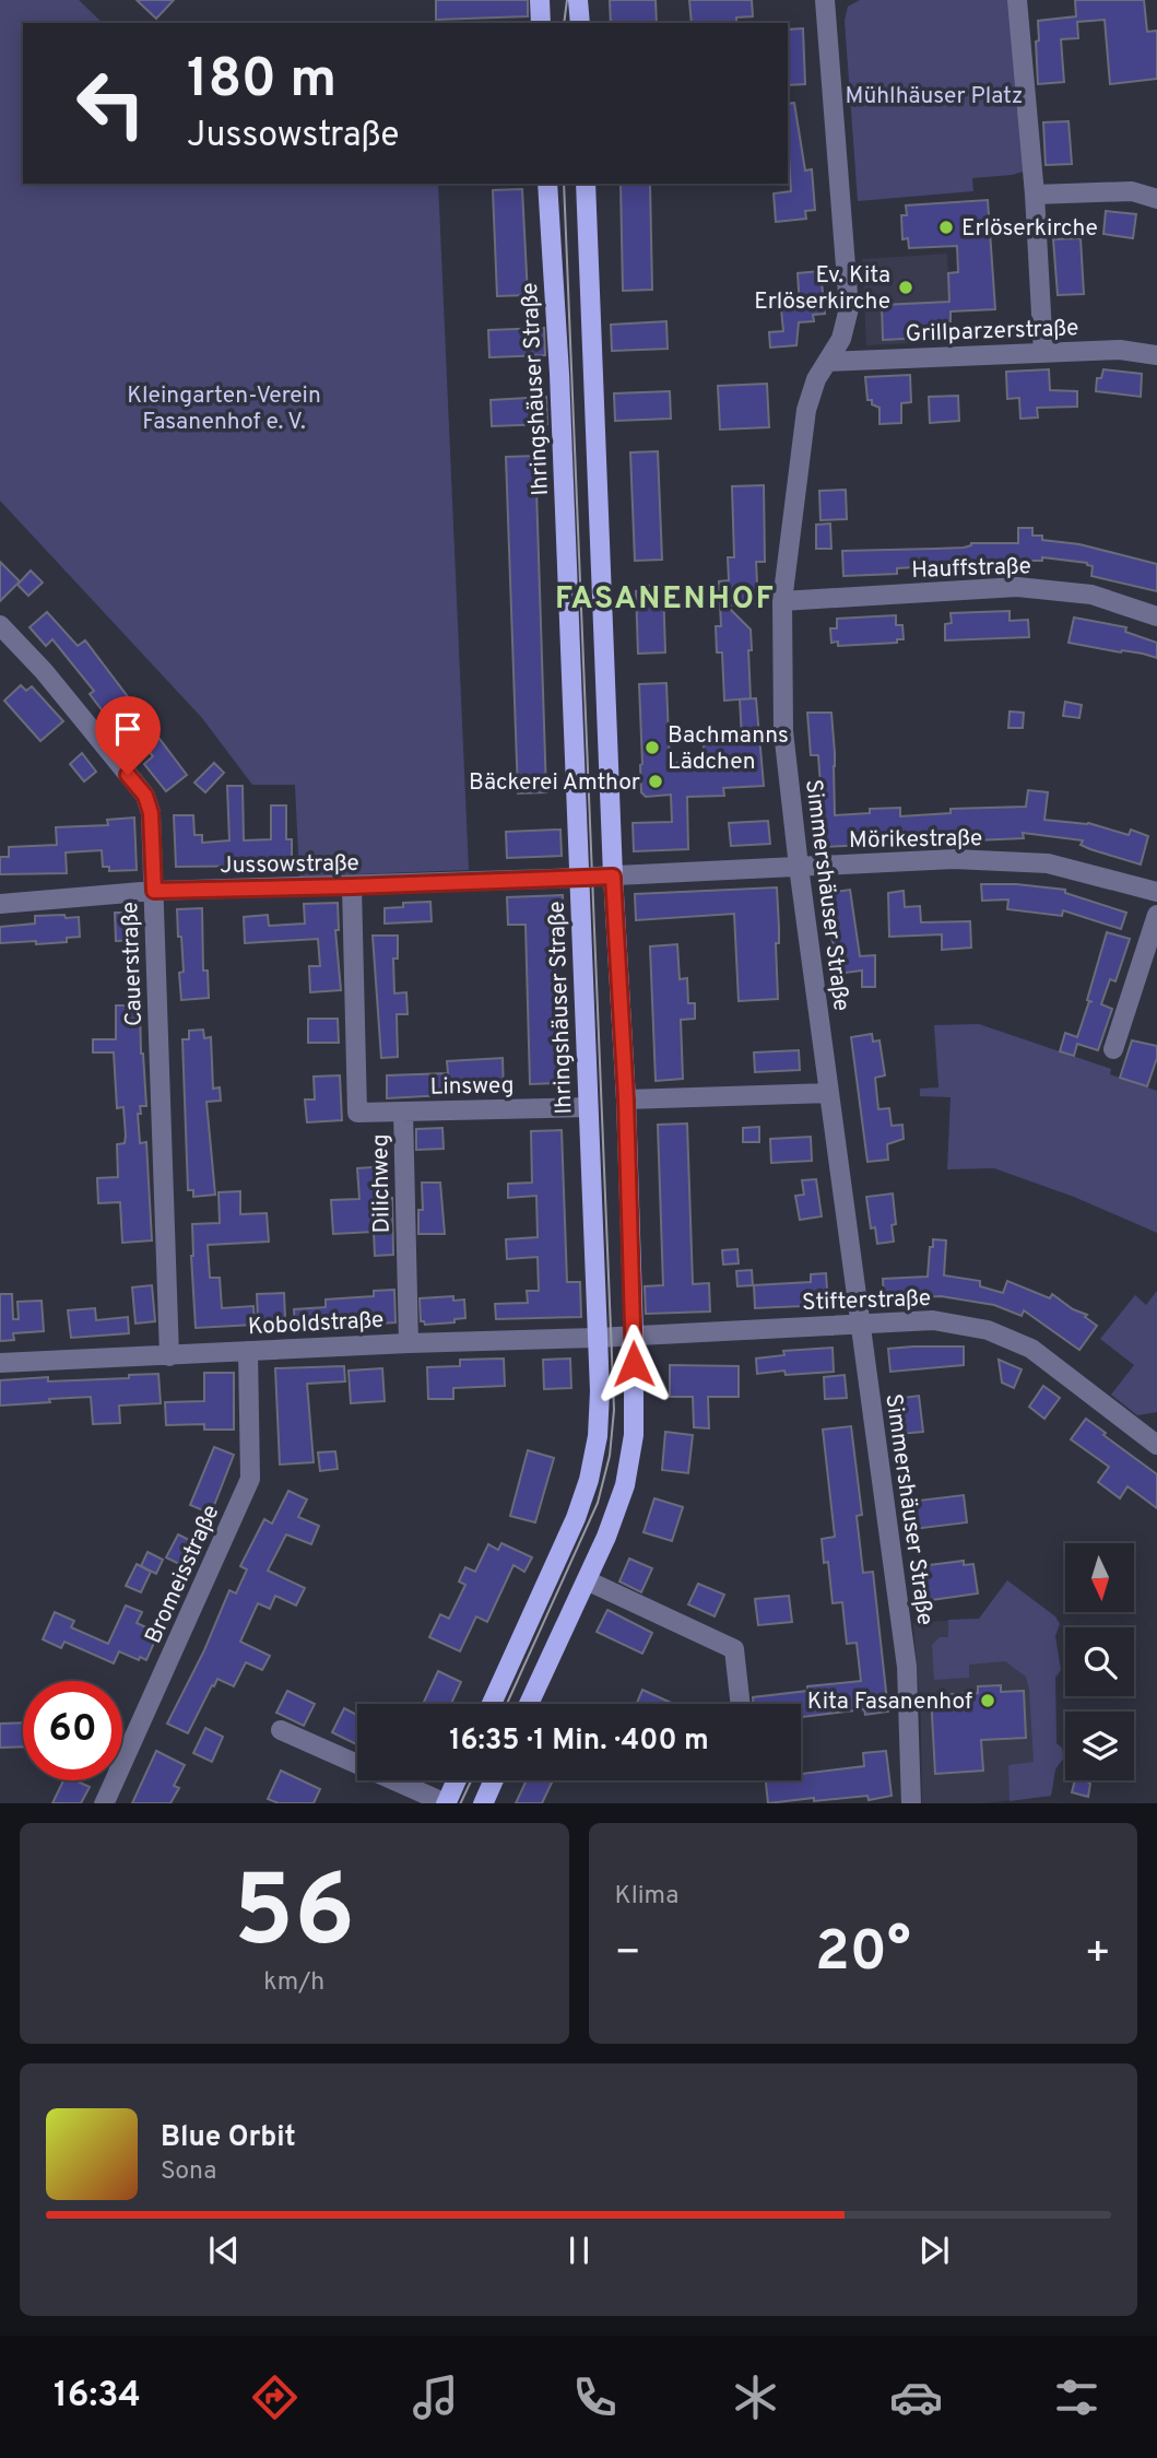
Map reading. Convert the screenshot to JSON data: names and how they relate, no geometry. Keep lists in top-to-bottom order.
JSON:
{
  "streets": {
    "main road": ["Ihringshäuser Straße"],
    "street": [
      "Grillparzerstraße",
      "Hauffstraße",
      "Mörikestraße",
      "Jussowstraße",
      "Simmershäuser Straße",
      "Cauerstraße",
      "Linsweg",
      "Dilichweg",
      "Stifterstraße",
      "Koboldstraße",
      "Bromeisstraße"
    ]
  },
  "crossings": [
    ["Grillparzerstraße", "Simmershäuser Straße"],
    ["Ihringshäuser Straße", "Mörikestraße"],
    ["Ihringshäuser Straße", "Jussowstraße"],
    ["Ihringshäuser Straße", "Linsweg"],
    ["Ihringshäuser Straße", "Koboldstraße"],
    ["Hauffstraße", "Simmershäuser Straße"],
    ["Mörikestraße", "Jussowstraße"],
    ["Mörikestraße", "Simmershäuser Straße"],
    ["Jussowstraße", "Cauerstraße"],
    ["Jussowstraße", "Dilichweg"],
    ["Simmershäuser Straße", "Stifterstraße"],
    ["Cauerstraße", "Koboldstraße"],
    ["Linsweg", "Dilichweg"],
    ["Dilichweg", "Koboldstraße"],
    ["Stifterstraße", "Koboldstraße"],
    ["Koboldstraße", "Bromeisstraße"]
  ],
  "districts": ["FASANENHOF"],
  "parks": ["Mühlhäuser Platz", "Kleingarten-Verein Fasanenhof e. V."],
  "places": [
    "Erlöserkirche",
    "Ev. Kita Erlöserkirche",
    "Bachmanns Lädchen",
    "Bäckerei Amthor",
    "Kita Fasanenhof"
  ],
  "north": "bottom",
  "page": {
    "turn": ["180 m", "Jussowstraße"],
    "limit": "60",
    "trip": "16:35 · 1 Min. · 400 m",
    "tile": [
      ["56", "km/h"],
      "Klima"
    ],
    "heat": ["−", "20°", "+"],
    "song": ["Blue Orbit", "Sona"],
    "tabs": "16:34"
  }
}
